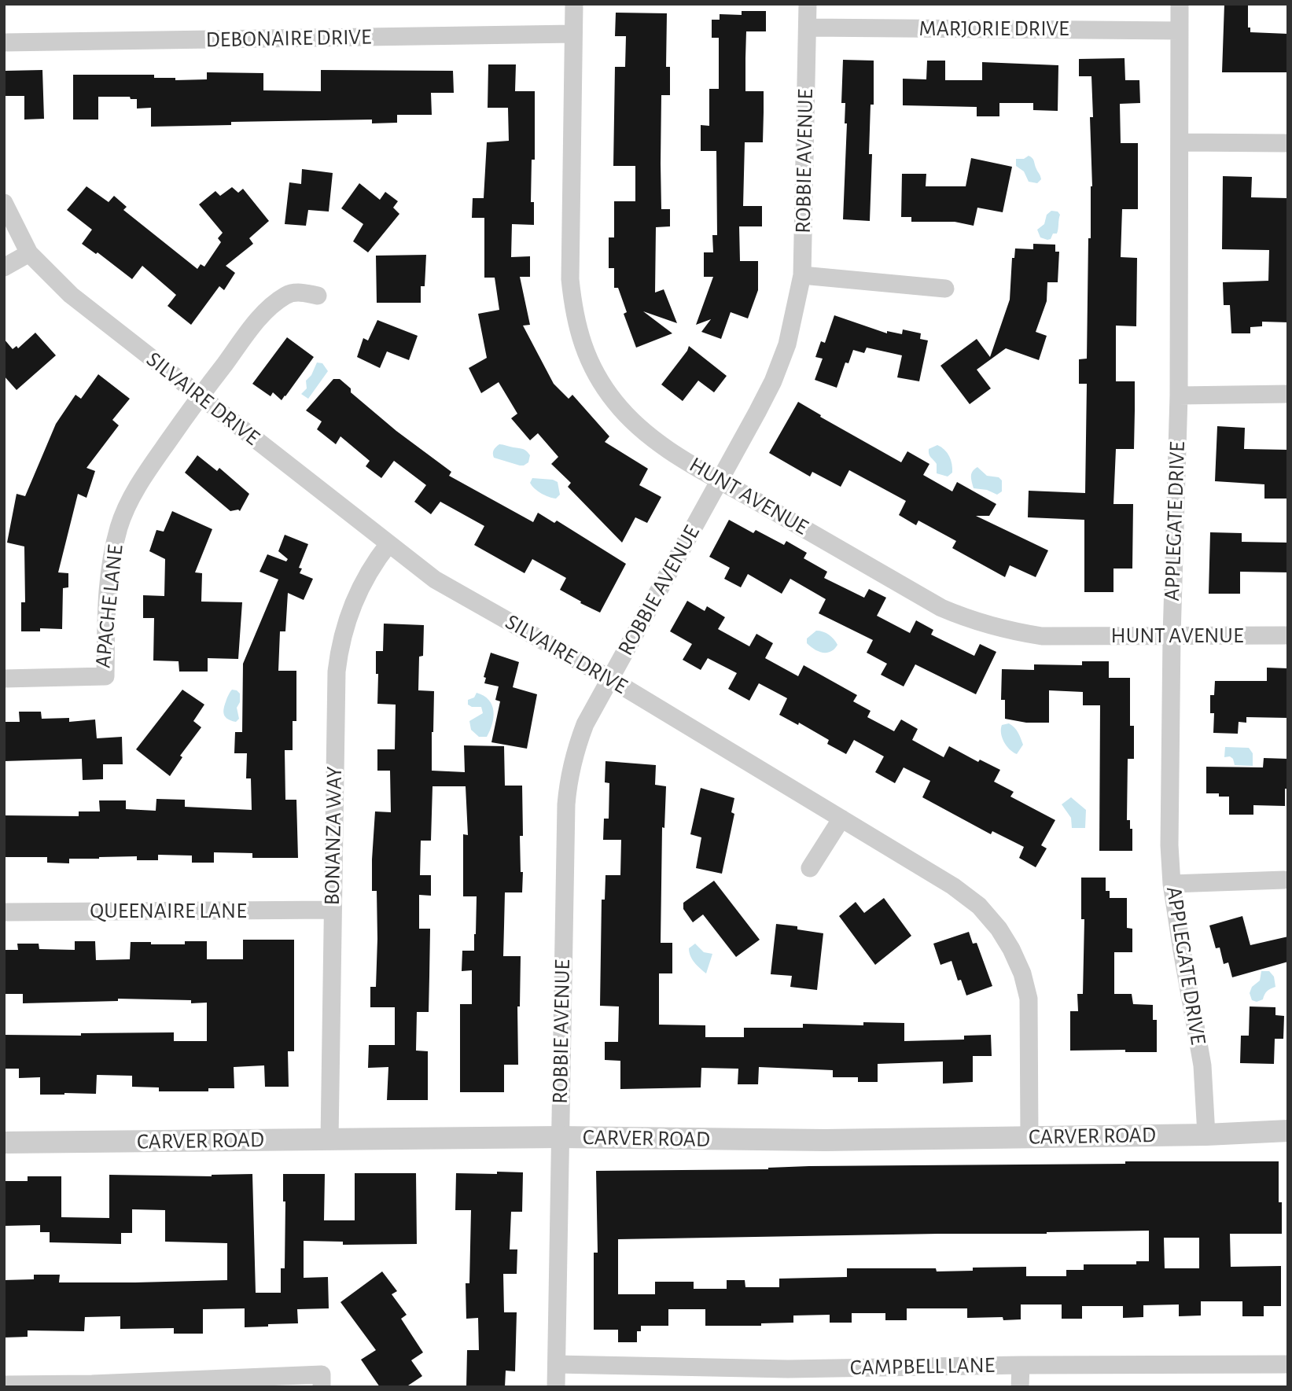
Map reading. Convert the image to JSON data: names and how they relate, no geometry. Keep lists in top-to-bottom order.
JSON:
{
  "streets": {
    "street": [
      "MARJORIE DRIVE",
      "DEBONAIRE DRIVE",
      "ROBBIE AVENUE",
      "SILVAIRE DRIVE",
      "HUNT AVENUE",
      "APPLEGATE DRIVE",
      "APACHE LANE",
      "BONANZA WAY",
      "QUEENAIRE LANE",
      "CARVER ROAD",
      "CAMPBELL LANE"
    ]
  },
  "crossings": [
    ["MARJORIE DRIVE", "ROBBIE AVENUE"],
    ["MARJORIE DRIVE", "APPLEGATE DRIVE"],
    ["DEBONAIRE DRIVE", "HUNT AVENUE"],
    ["ROBBIE AVENUE", "SILVAIRE DRIVE"],
    ["ROBBIE AVENUE", "HUNT AVENUE"],
    ["ROBBIE AVENUE", "CARVER ROAD"],
    ["ROBBIE AVENUE", "CAMPBELL LANE"],
    ["SILVAIRE DRIVE", "APACHE LANE"],
    ["SILVAIRE DRIVE", "BONANZA WAY"],
    ["SILVAIRE DRIVE", "CARVER ROAD"],
    ["HUNT AVENUE", "APPLEGATE DRIVE"],
    ["APPLEGATE DRIVE", "CARVER ROAD"],
    ["BONANZA WAY", "QUEENAIRE LANE"],
    ["BONANZA WAY", "CARVER ROAD"]
  ]
}
